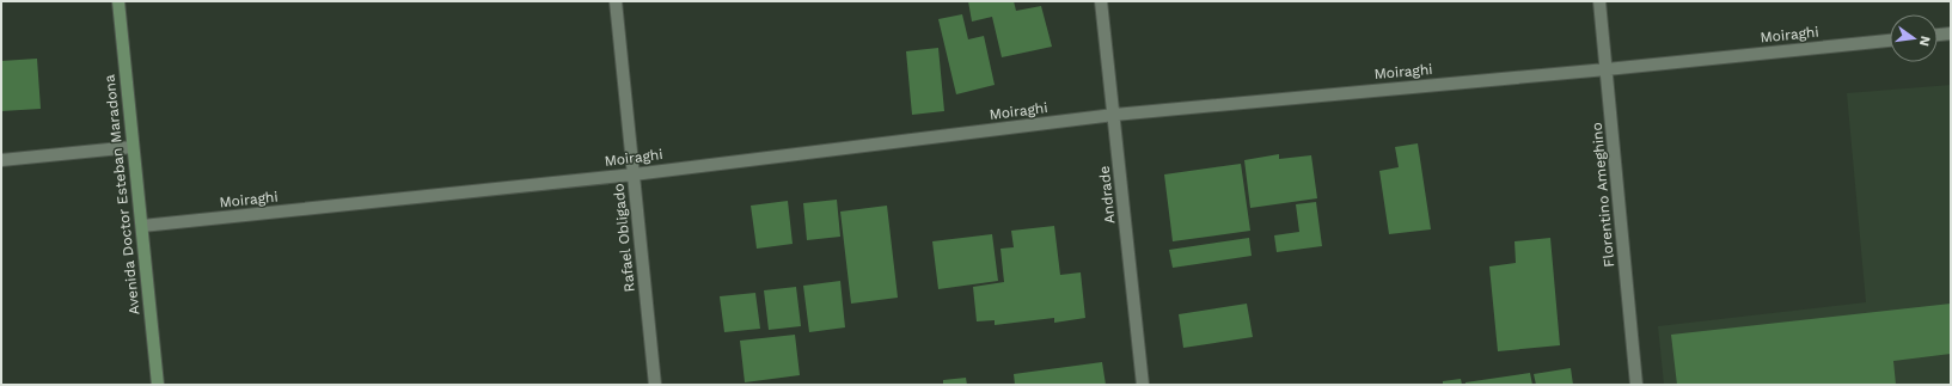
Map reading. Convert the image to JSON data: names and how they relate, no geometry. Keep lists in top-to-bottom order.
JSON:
{
  "streets": {
    "main road": ["Avenida Doctor Esteban Maradona"],
    "street": [
      "Moiraghi",
      "Andrade",
      "Florentino Ameghino",
      "Rafael Obligado"
    ]
  },
  "crossings": [
    ["Moiraghi", "Avenida Doctor Esteban Maradona"],
    ["Moiraghi", "Andrade"],
    ["Moiraghi", "Florentino Ameghino"],
    ["Moiraghi", "Rafael Obligado"]
  ],
  "north": "right"
}
